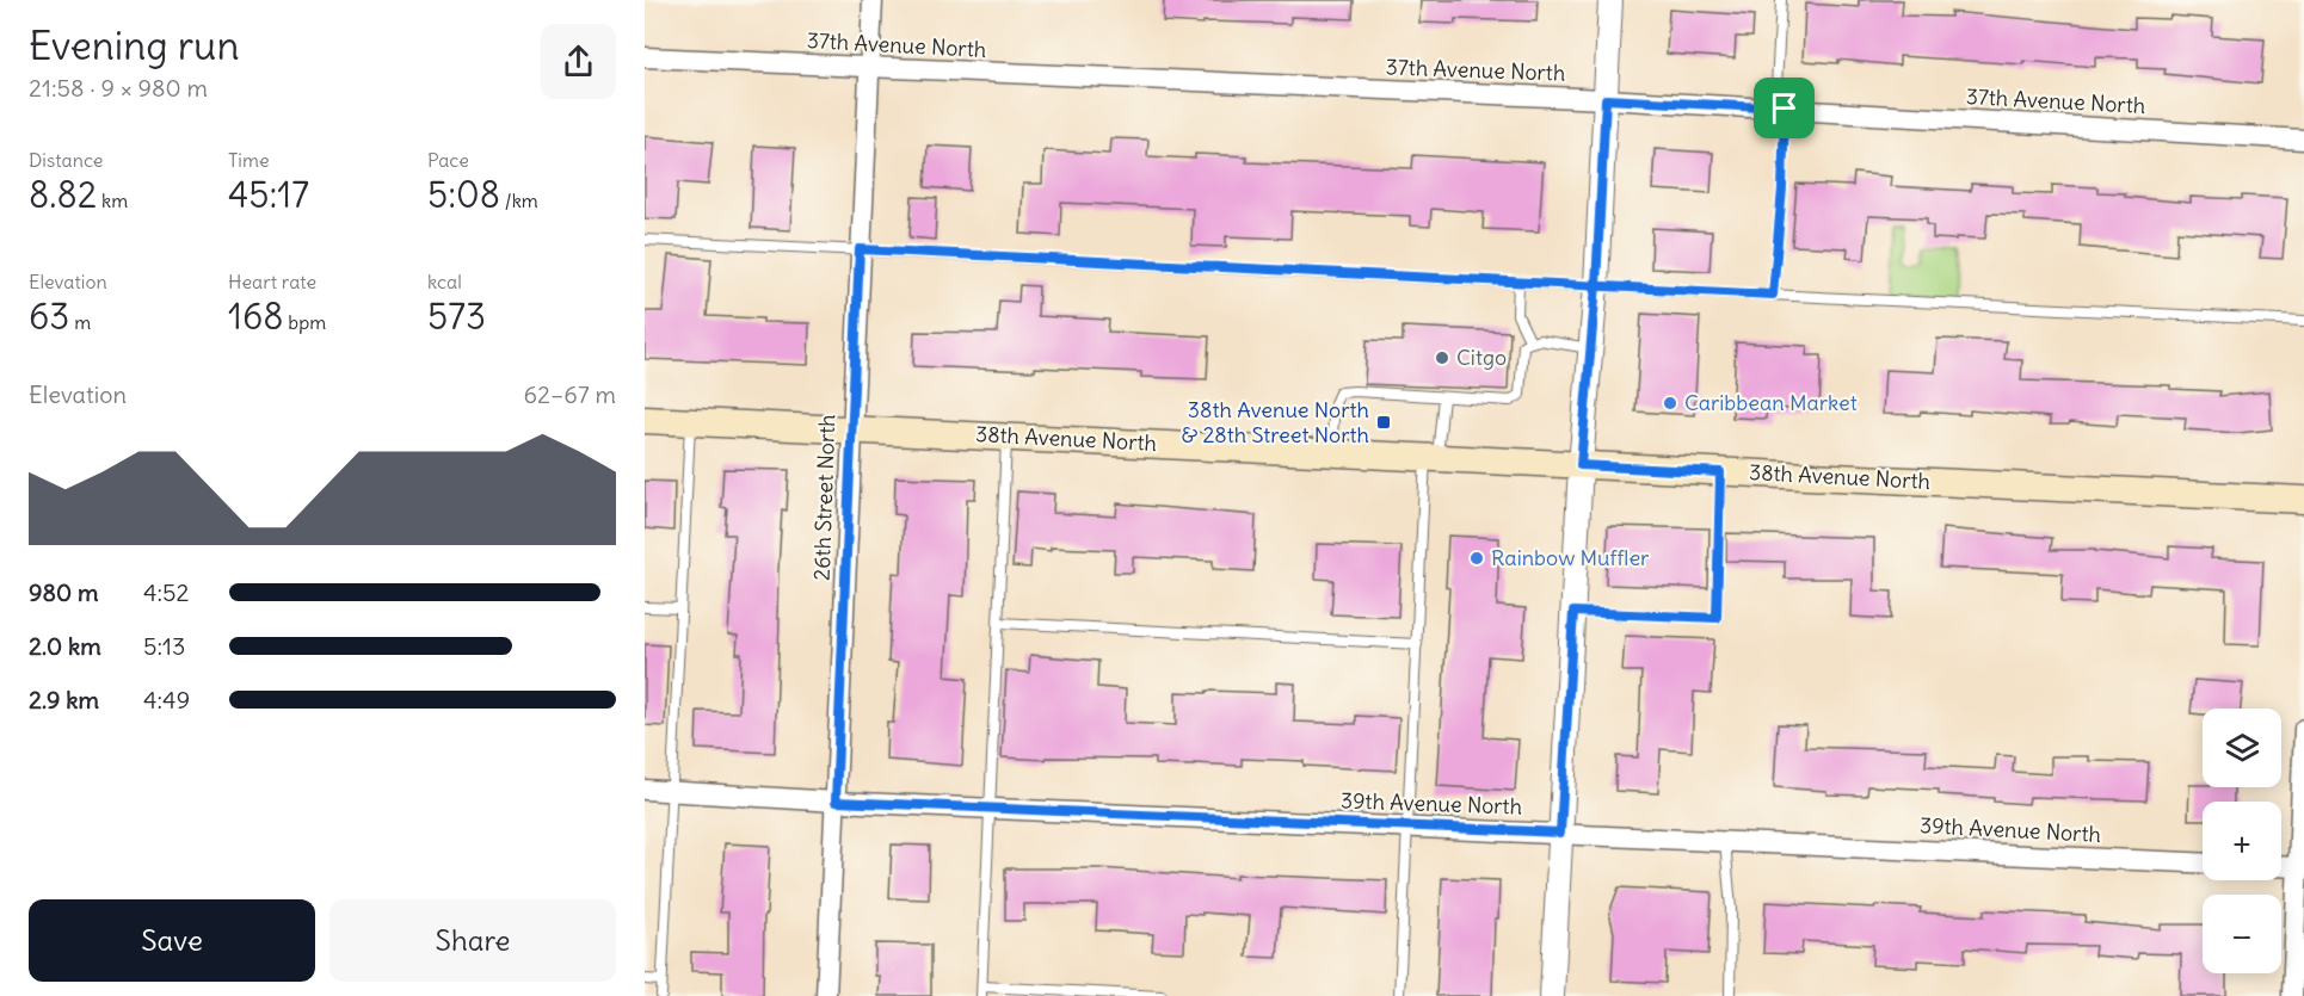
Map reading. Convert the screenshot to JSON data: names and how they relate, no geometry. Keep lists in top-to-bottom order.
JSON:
{
  "streets": {
    "main road": ["38th Avenue North"],
    "street": ["37th Avenue North", "26th Street North", "39th Avenue North"]
  },
  "crossings": [
    ["37th Avenue North", "26th Street North"],
    ["38th Avenue North", "26th Street North"],
    ["26th Street North", "39th Avenue North"]
  ],
  "places": {
    "other": ["Citgo", "Caribbean Market", "Rainbow Muffler"],
    "transit": ["38th Avenue North & 28th Street North"]
  },
  "page": {
    "heading": ["Evening run", "21:58 · 9 × 980 m"],
    "stats": [
      ["Distance", "8.82 km"],
      ["Time", "45:17"],
      ["Pace", "5:08 /km"],
      ["Elevation", "63 m"],
      ["Heart rate", "168 bpm"],
      ["kcal", "573"]
    ],
    "chart": ["Elevation", "62–67 m"],
    "list": [
      {
        "name": "980 m",
        "note": "4:52"
      },
      {
        "name": "2.0 km",
        "note": "5:13"
      },
      {
        "name": "2.9 km",
        "note": "4:49"
      }
    ],
    "map_buttons": ["+", "−"],
    "buttons": ["Save", "Share"]
  }
}
